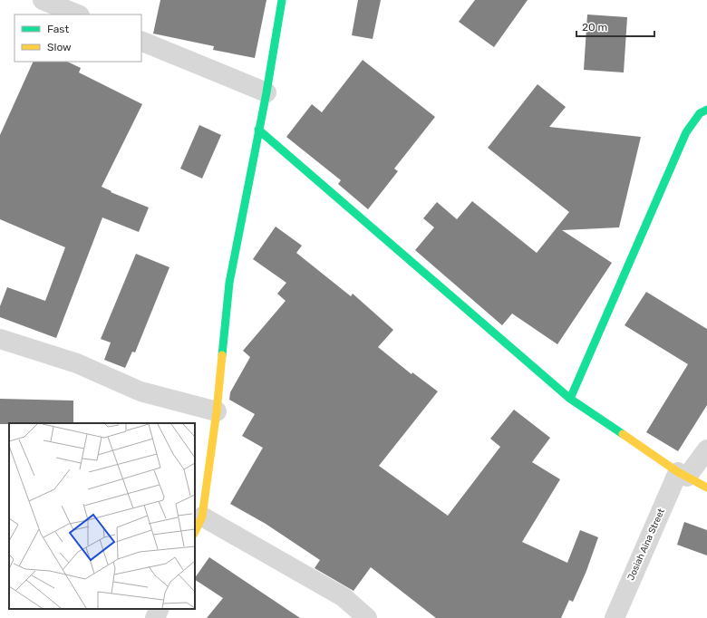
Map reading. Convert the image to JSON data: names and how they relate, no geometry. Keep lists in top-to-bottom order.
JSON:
{
  "streets": {
    "street": ["Josiah Aina Street"]
  },
  "legend": ["Fast", "Slow"],
  "scale_bar": "20 m"
}
